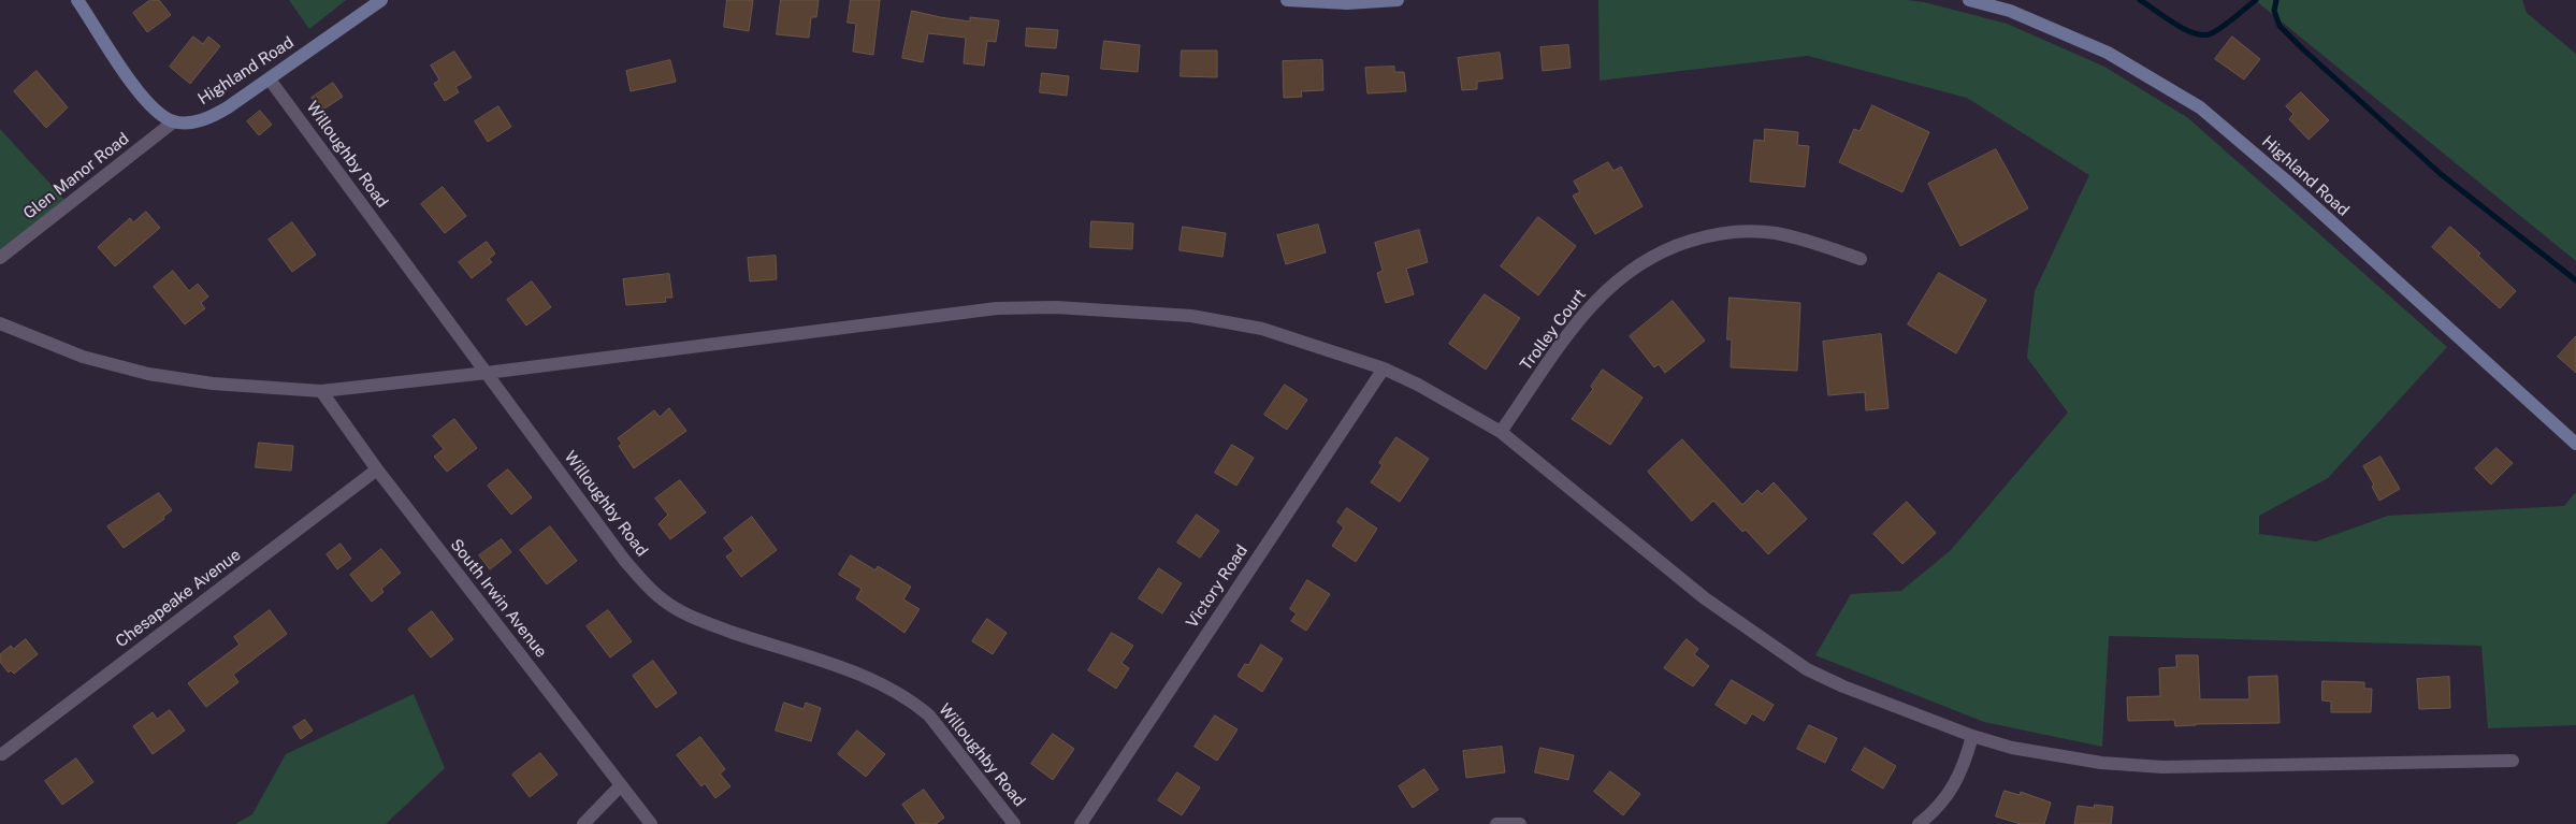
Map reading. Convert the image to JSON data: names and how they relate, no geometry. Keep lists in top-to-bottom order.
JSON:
{
  "streets": {
    "street": [
      "Highland Road",
      "Willoughby Road",
      "Glen Manor Road",
      "Trolley Court",
      "Victory Road",
      "Chesapeake Avenue",
      "South Irwin Avenue"
    ]
  },
  "crossings": [
    ["Highland Road", "Willoughby Road"],
    ["Highland Road", "Glen Manor Road"],
    ["Chesapeake Avenue", "South Irwin Avenue"]
  ]
}
